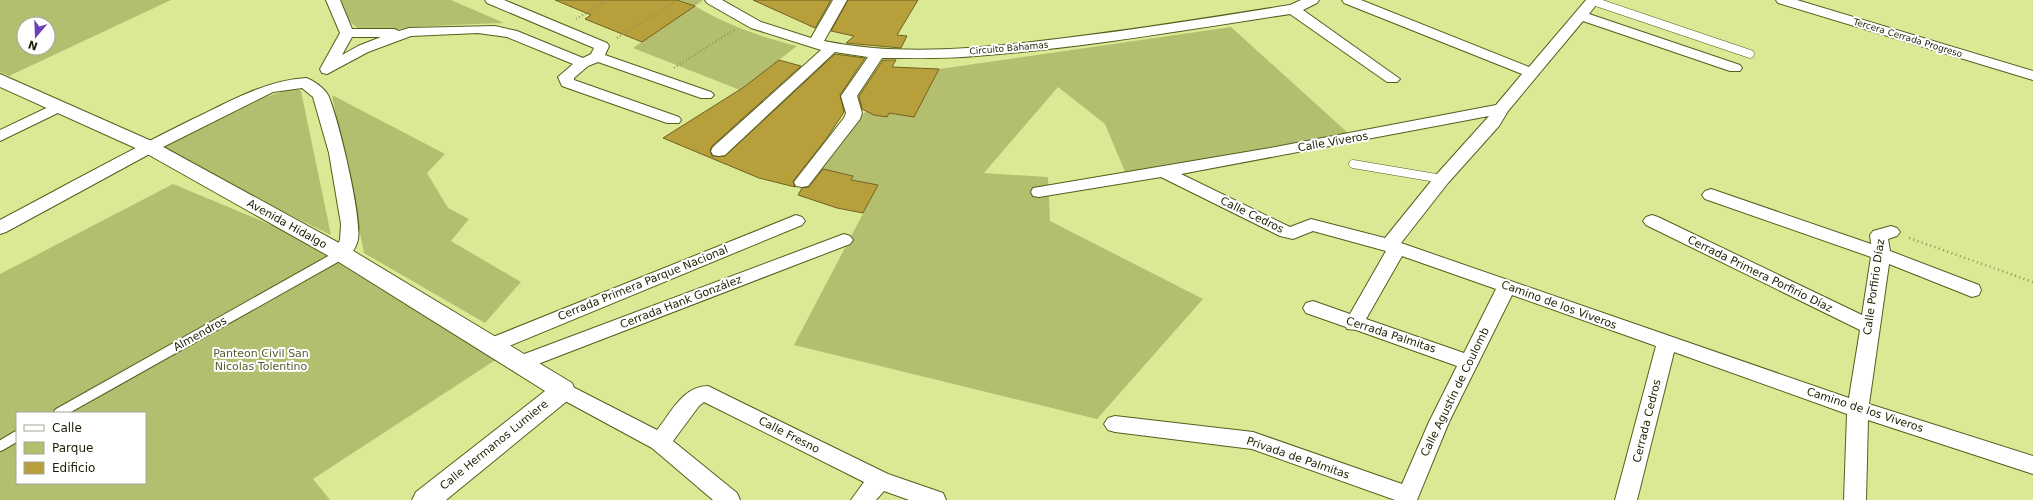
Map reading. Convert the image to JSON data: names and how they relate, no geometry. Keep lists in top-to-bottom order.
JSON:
{
  "streets": {
    "street": [
      "Tercera Cerrada Progreso",
      "Circuito Bahamas",
      "Calle Viveros",
      "Calle Cedros",
      "Avenida Hidalgo",
      "Cerrada Primera Porfirio Díaz",
      "Cerrada Primera Parque Nacional",
      "Calle Porfirio Díaz",
      "Cerrada Hank González",
      "Camino de los Viveros",
      "Cerrada Palmitas",
      "Calle Agustín de Coulomb",
      "Cerrada Cedros",
      "Calle Fresno",
      "Calle Hermanos Lumiere",
      "Privada de Palmitas"
    ],
    "lane": ["Almendros"]
  },
  "crossings": [
    ["Calle Viveros", "Calle Cedros"],
    ["Calle Cedros", "Camino de los Viveros"],
    ["Avenida Hidalgo", "Cerrada Primera Parque Nacional"],
    ["Avenida Hidalgo", "Cerrada Hank González"],
    ["Avenida Hidalgo", "Almendros"],
    ["Avenida Hidalgo", "Calle Hermanos Lumiere"],
    ["Cerrada Primera Porfirio Díaz", "Calle Porfirio Díaz"],
    ["Calle Porfirio Díaz", "Camino de los Viveros"],
    ["Camino de los Viveros", "Calle Agustín de Coulomb"],
    ["Camino de los Viveros", "Cerrada Cedros"],
    ["Cerrada Palmitas", "Calle Agustín de Coulomb"],
    ["Calle Agustín de Coulomb", "Privada de Palmitas"]
  ],
  "parks": ["Panteon Civil San Nicolas Tolentino"],
  "legend": ["Calle", "Parque", "Edificio"],
  "north": "bottom"
}
